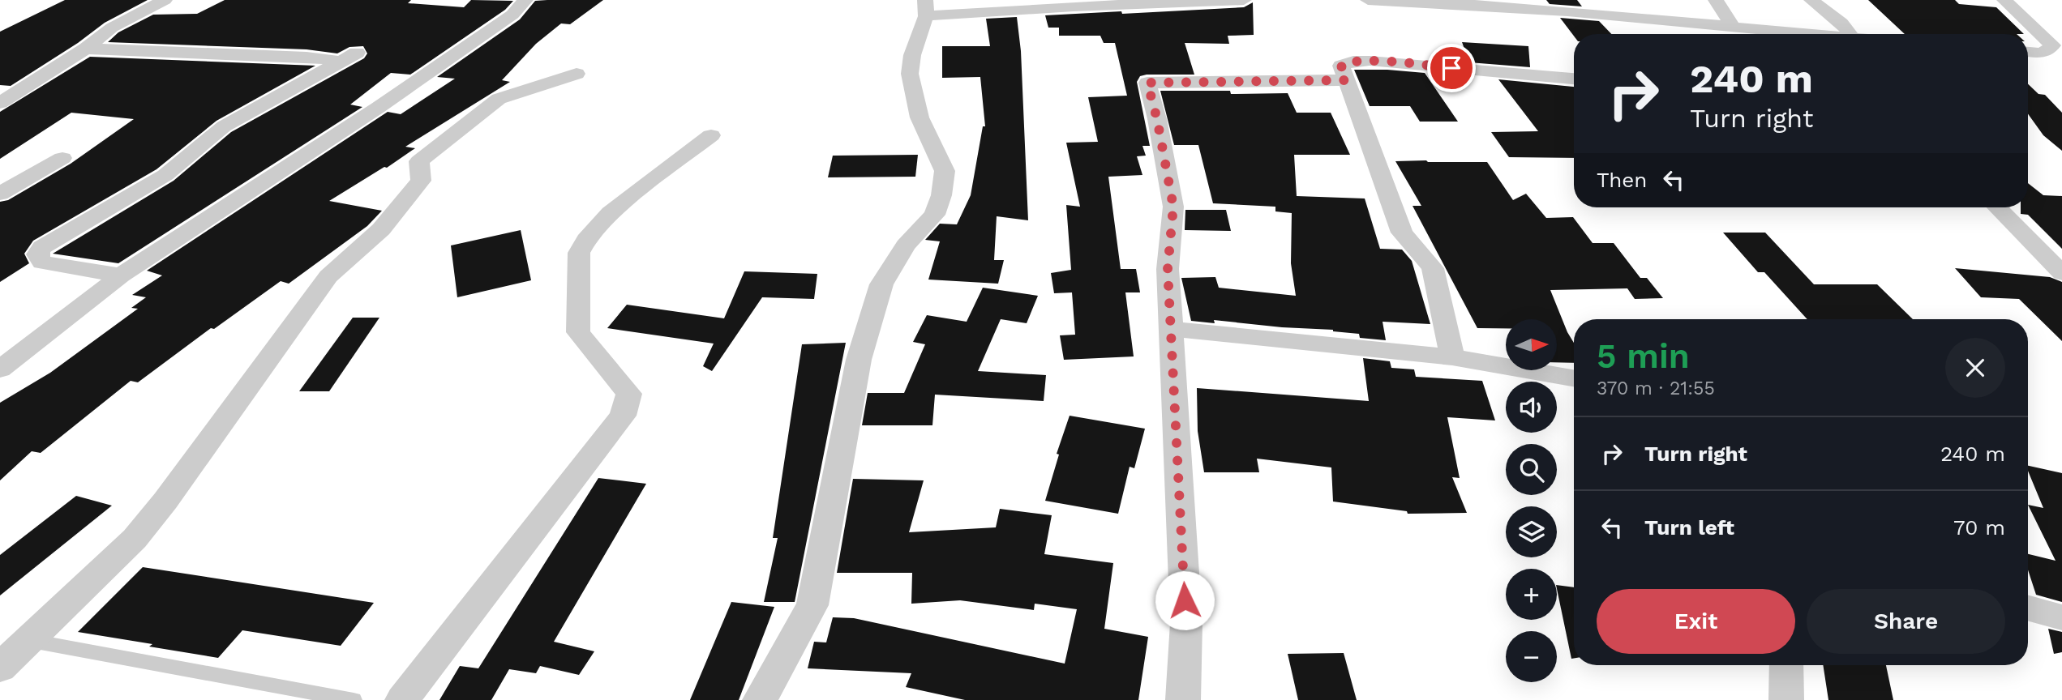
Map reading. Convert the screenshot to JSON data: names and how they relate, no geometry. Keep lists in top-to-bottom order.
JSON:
{
  "north": "right",
  "page": {
    "turn": ["240 m", "Turn right"],
    "then": "Then",
    "map_buttons": ["+", "−"],
    "heading": ["5 min", "370 m · 21:55"],
    "list": [
      {
        "name": "Turn right",
        "value": "240 m"
      },
      {
        "name": "Turn left",
        "value": "70 m"
      }
    ],
    "buttons": ["Exit", "Share"]
  }
}
